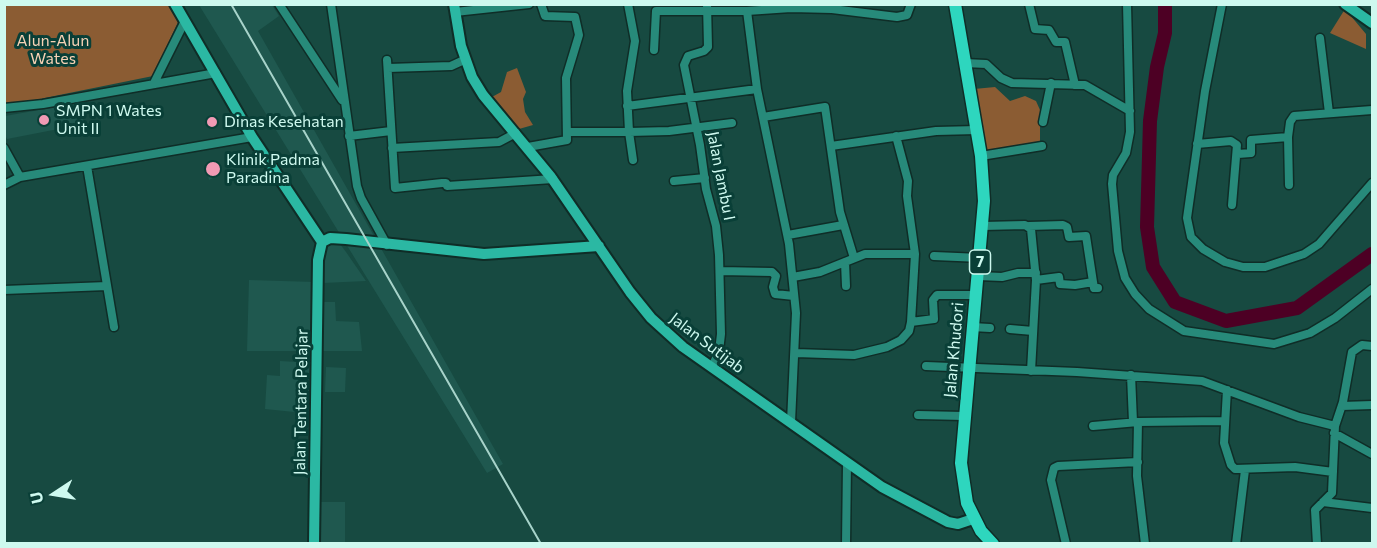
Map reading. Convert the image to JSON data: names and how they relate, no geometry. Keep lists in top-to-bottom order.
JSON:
{
  "streets": {
    "highway": ["7", "Jalan Khudori"],
    "main road": ["Jalan Sutijab", "Jalan Tentara Pelajar"],
    "street": ["Jalan Jambu I"]
  },
  "crossings": [
    ["Jalan Jambu I", "Jalan Sutijab"],
    ["7", "Jalan Sutijab"],
    ["7", "Jalan Khudori"],
    ["Jalan Sutijab", "Jalan Khudori"]
  ],
  "parks": ["Alun-Alun Wates"],
  "places": ["SMPN 1 Wates Unit II", "Dinas Kesehatan", "Klinik Padma Paradina"],
  "north": "left"
}
